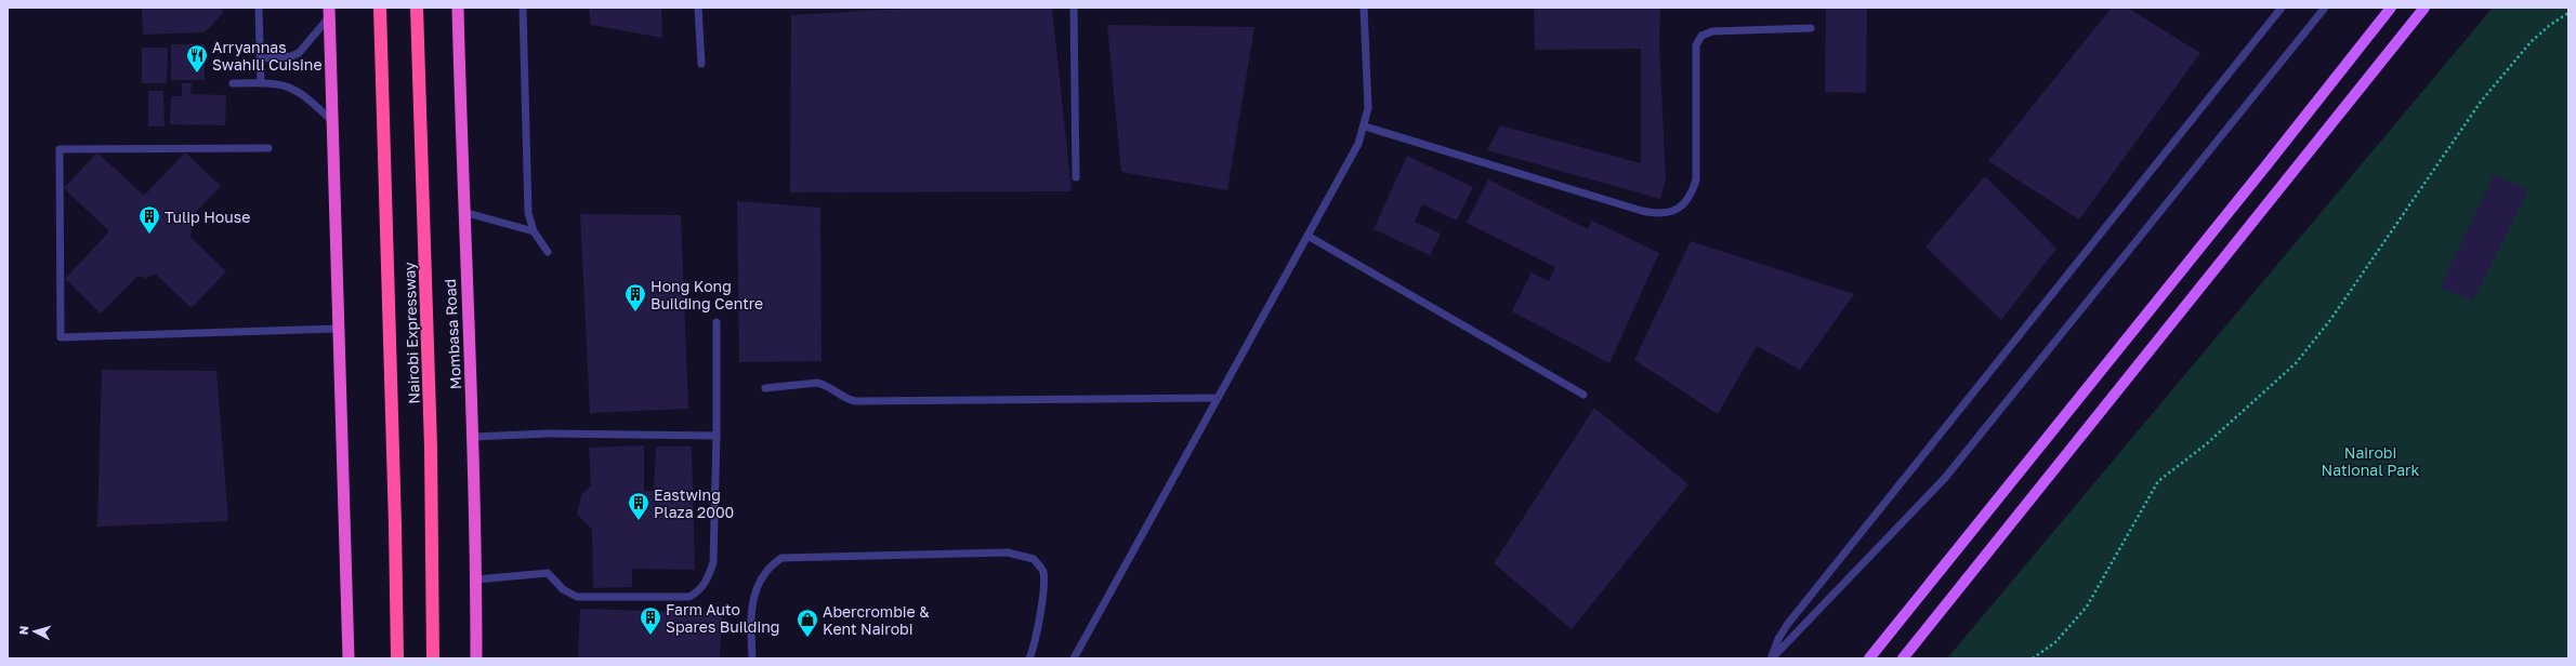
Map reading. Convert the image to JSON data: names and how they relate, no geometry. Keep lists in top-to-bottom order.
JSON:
{
  "streets": {
    "highway": ["Nairobi Expressway", "Mombasa Road"]
  },
  "parks": ["Nairobi National Park"],
  "places": {
    "restaurant": ["Arryannas Swahili Cuisine"],
    "building": [
      "Tulip House",
      "Hong Kong Building Centre",
      "Eastwing Plaza 2000",
      "Farm Auto Spares Building"
    ],
    "shop": ["Abercrombie & Kent Nairobi"]
  },
  "north": "left"
}
